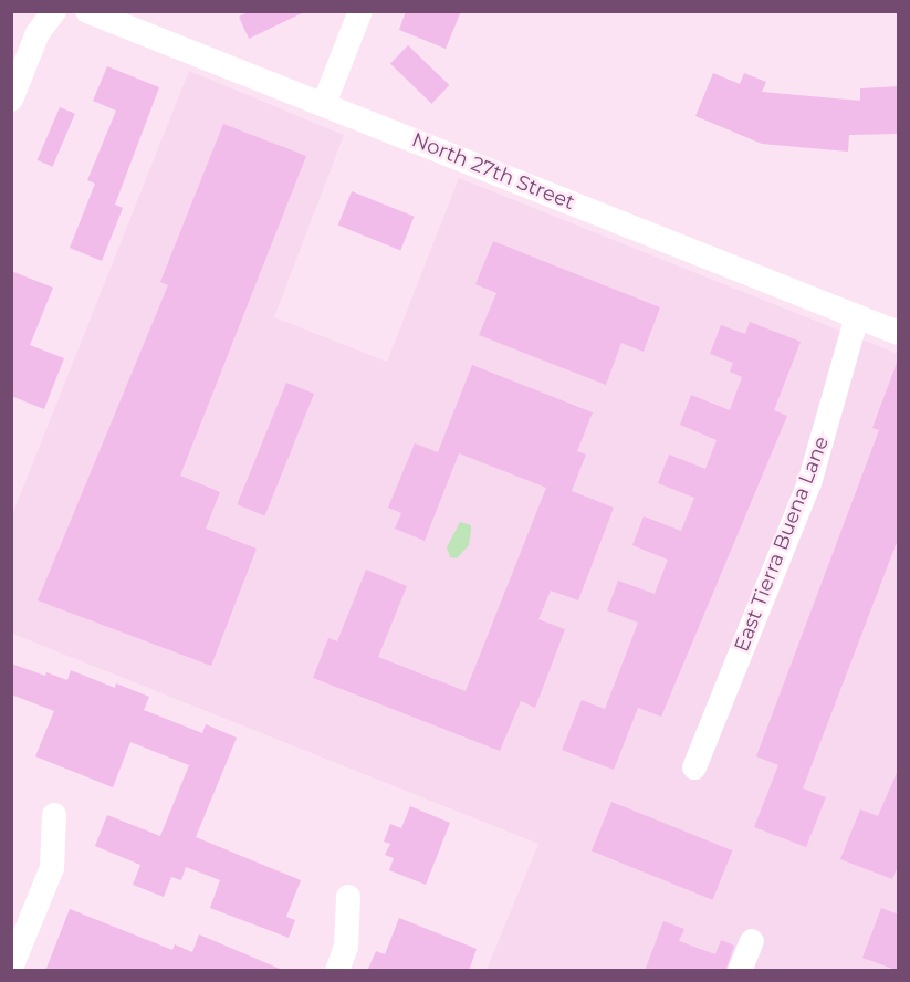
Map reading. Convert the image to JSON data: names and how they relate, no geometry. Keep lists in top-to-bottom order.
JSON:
{
  "streets": {
    "street": ["North 27th Street", "East Tierra Buena Lane"]
  },
  "crossings": [
    ["North 27th Street", "East Tierra Buena Lane"]
  ]
}
